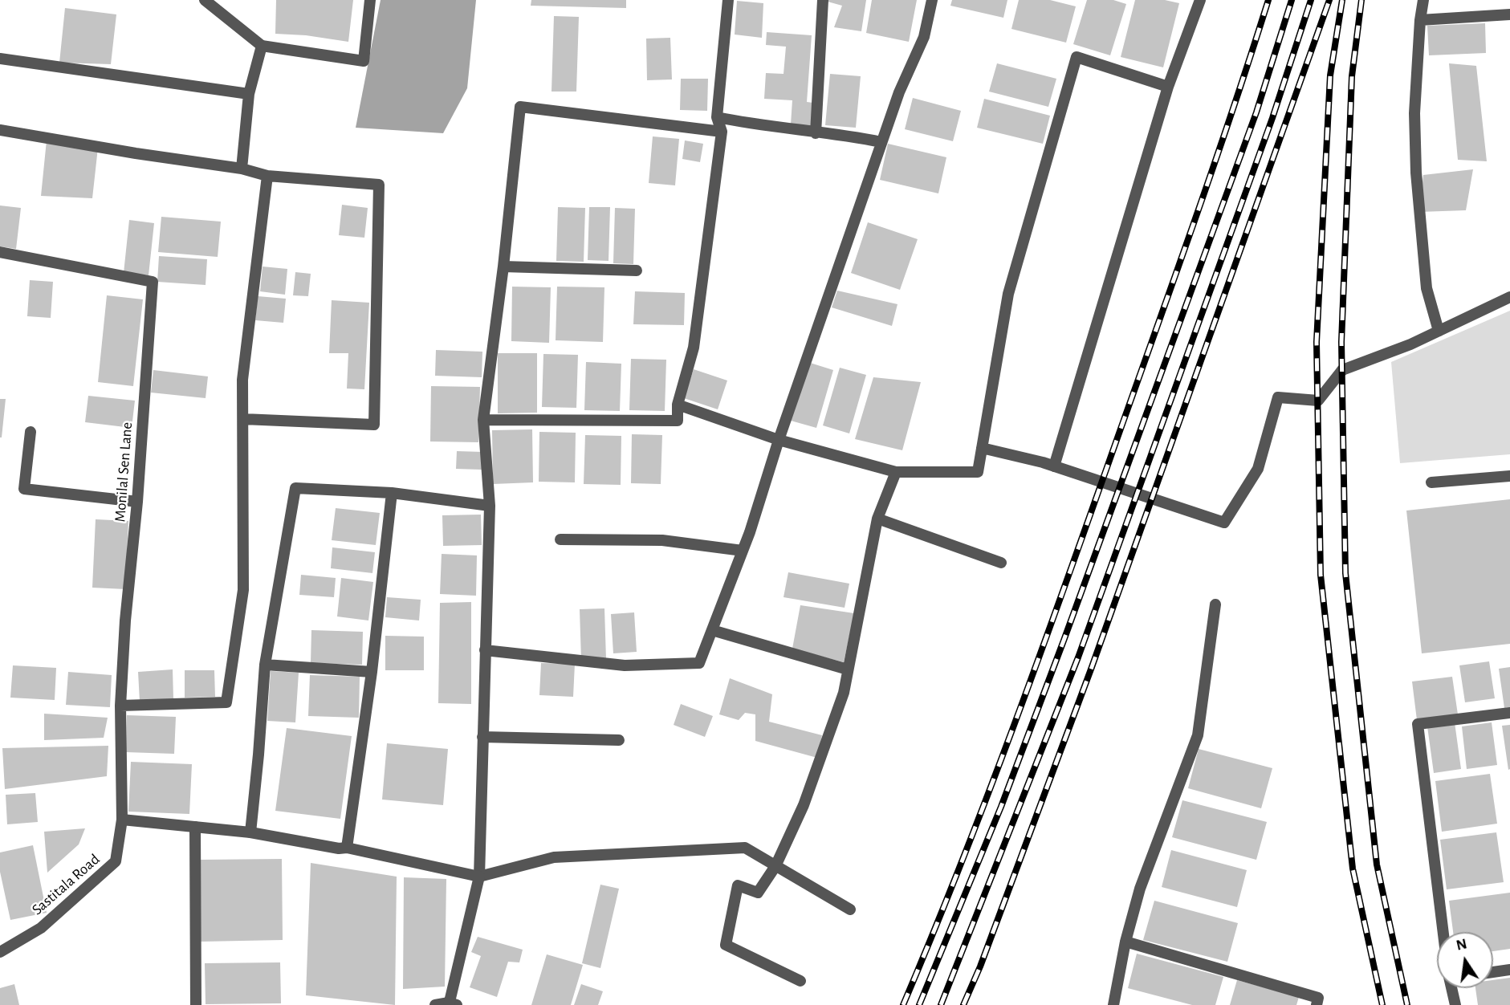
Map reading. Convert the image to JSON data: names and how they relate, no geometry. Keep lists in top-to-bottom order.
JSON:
{
  "streets": {
    "street": ["Monilal Sen Lane", "Sastitala Road"]
  },
  "crossings": [
    ["Monilal Sen Lane", "Sastitala Road"]
  ],
  "north": "top"
}
